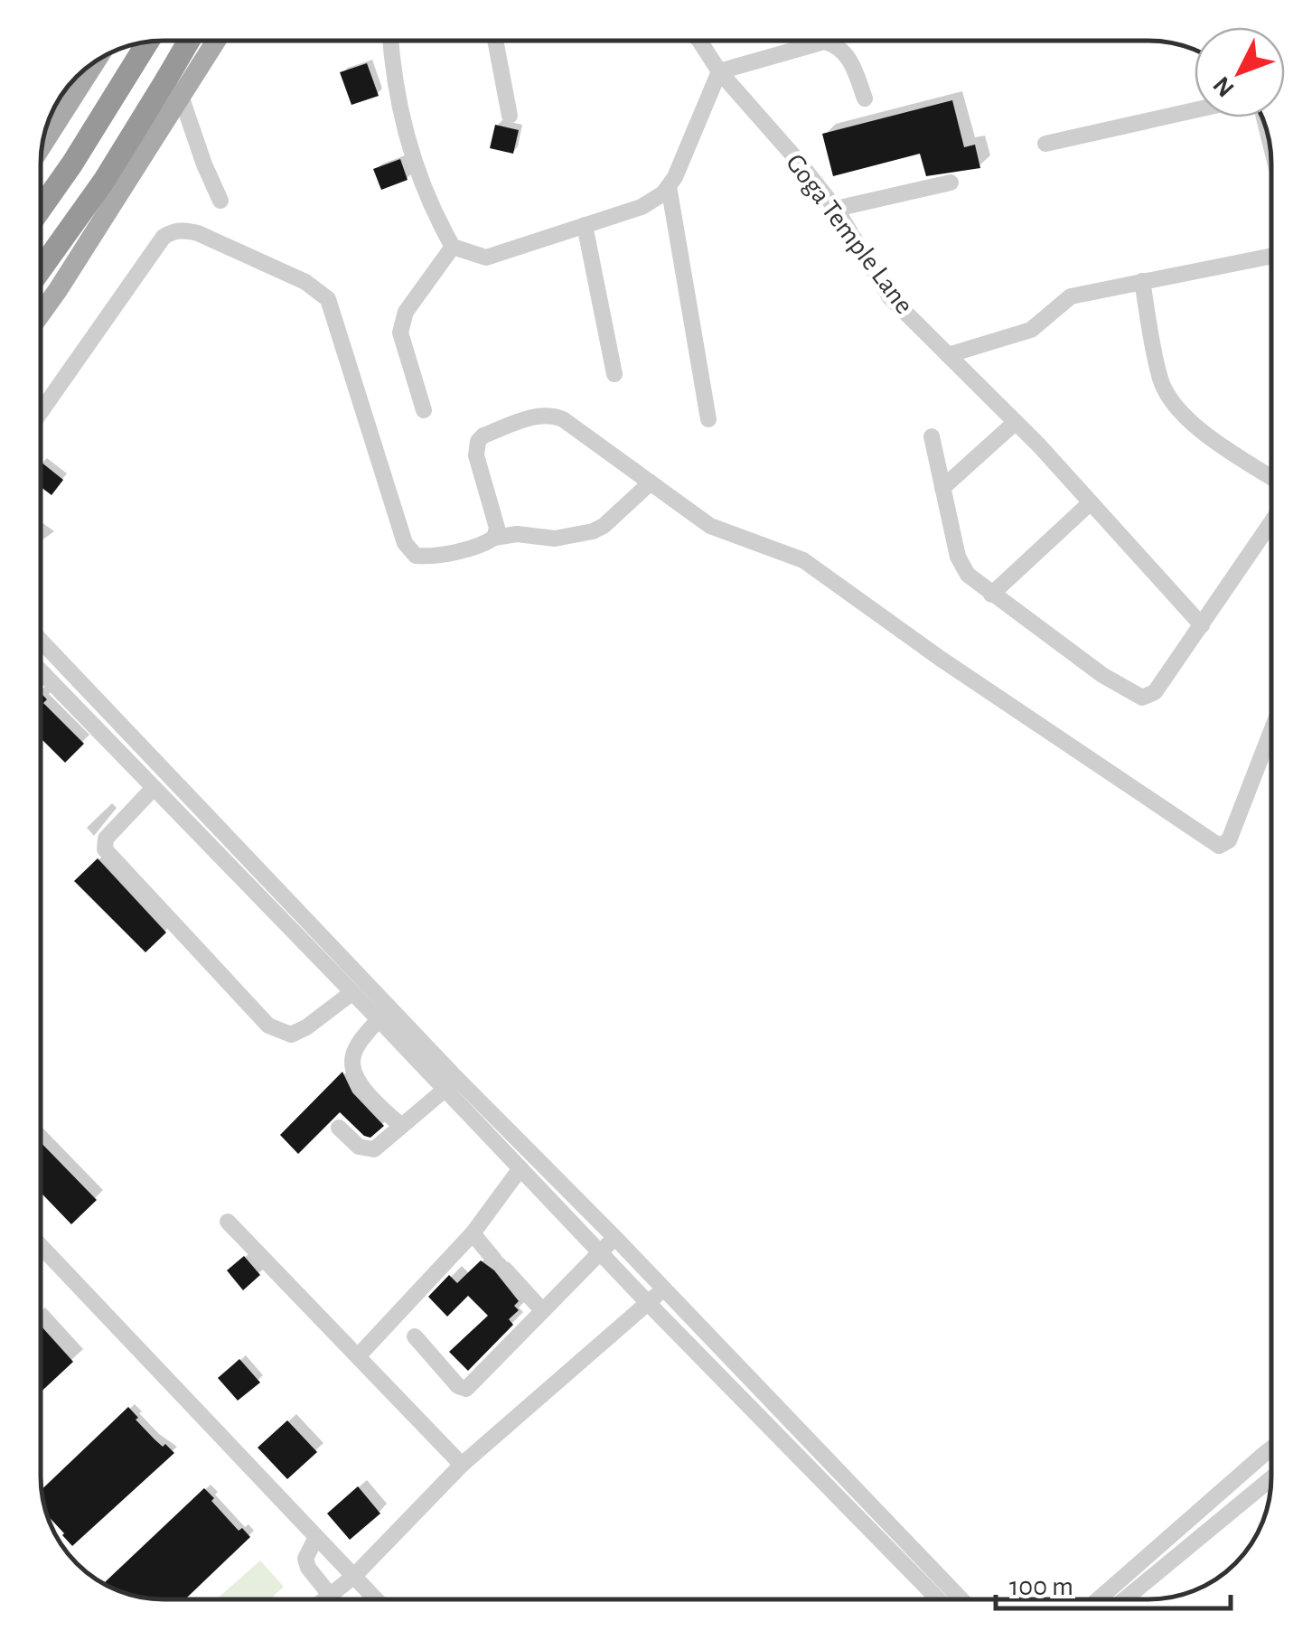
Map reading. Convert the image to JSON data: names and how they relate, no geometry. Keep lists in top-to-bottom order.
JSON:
{
  "streets": {
    "street": ["Goga Temple Lane"]
  },
  "scale_bar": "100 m",
  "north": "bottom left"
}
